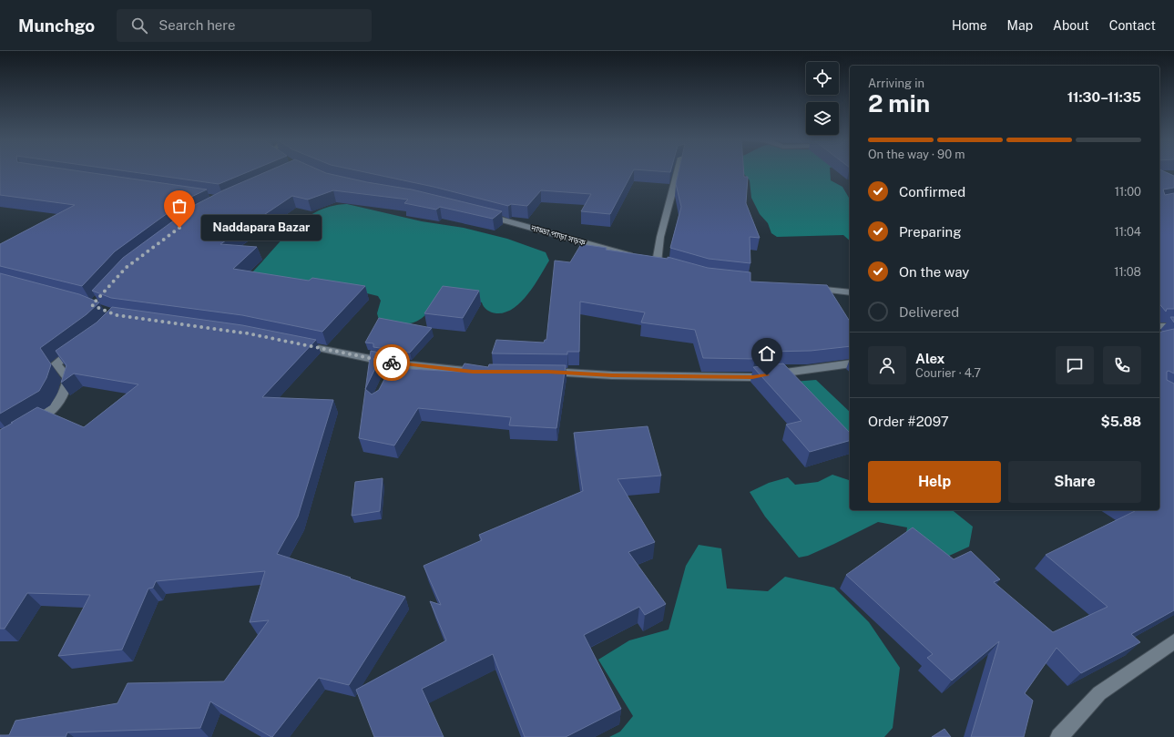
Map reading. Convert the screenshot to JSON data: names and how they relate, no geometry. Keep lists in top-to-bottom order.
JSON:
{
  "streets": {
    "street": ["নাড্ডা পাড়া সড়ক"]
  },
  "places": ["Naddapara Bazar"],
  "page": {
    "header": "Munchgo",
    "search": "Search here",
    "nav": [
      "Home",
      "Map",
      "About",
      "Contact"
    ],
    "heading": ["2 min", "Arriving in", "11:30–11:35"],
    "panel": [
      "Alex",
      "Courier · 4.7",
      "Order #2097",
      "$5.88"
    ],
    "bar": "On the way · 90 m",
    "list": [
      ["Confirmed", "11:00"],
      ["Preparing", "11:04"],
      ["On the way", "11:08"],
      "Delivered"
    ],
    "bubble": "Naddapara Bazar",
    "buttons": ["Help", "Share"]
  }
}
